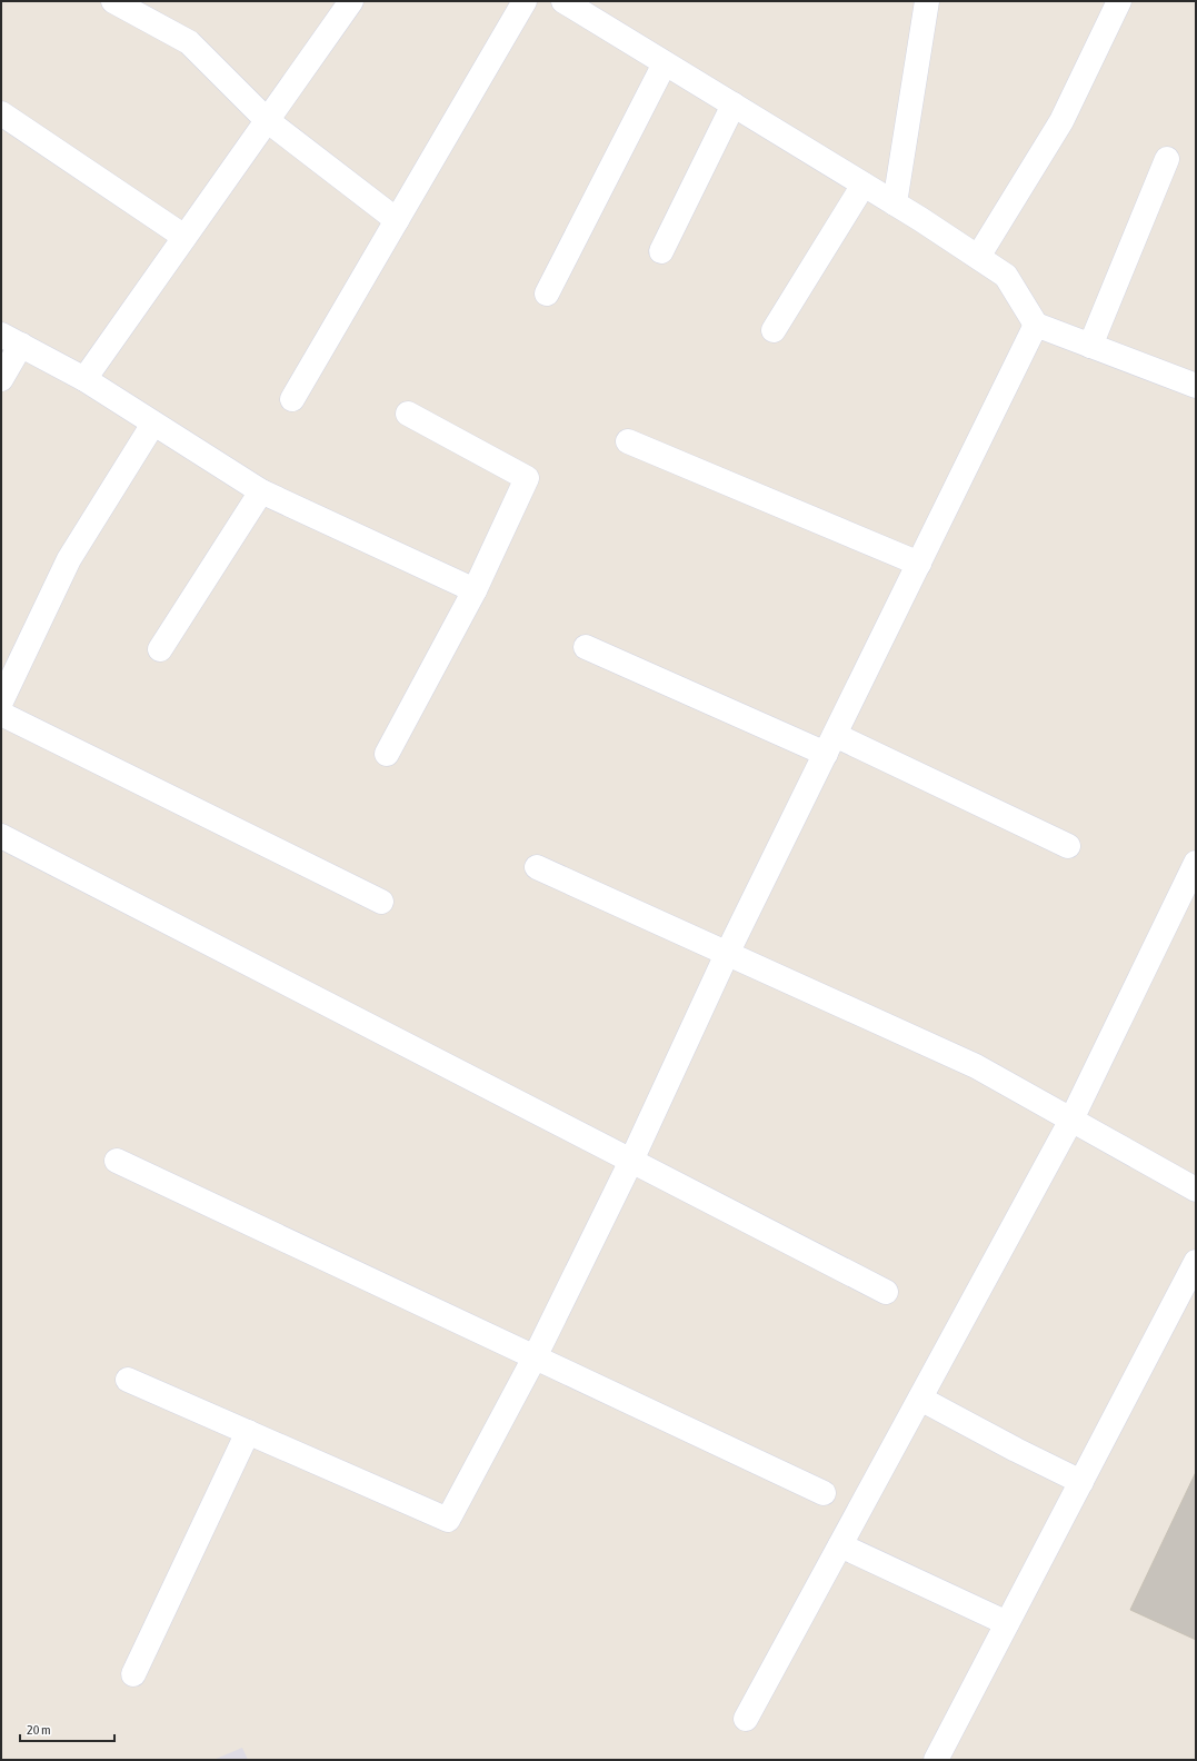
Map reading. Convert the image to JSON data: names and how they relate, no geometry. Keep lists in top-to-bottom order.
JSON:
{
  "scale_bar": "20 m"
}
